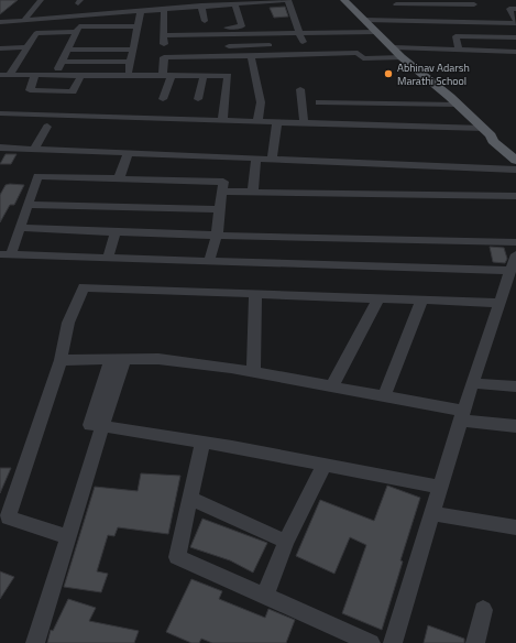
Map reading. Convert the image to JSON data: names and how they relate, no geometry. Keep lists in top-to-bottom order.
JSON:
{
  "places": ["Abhinav Adarsh Marathi School"]
}
